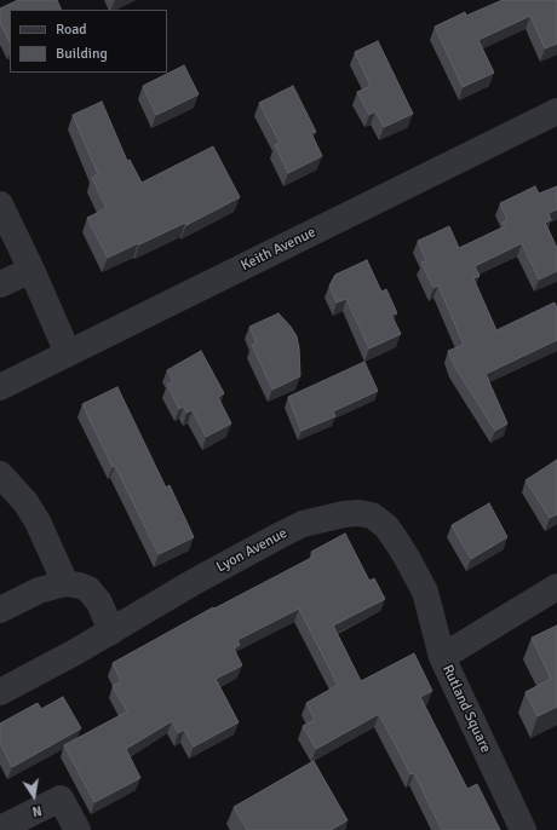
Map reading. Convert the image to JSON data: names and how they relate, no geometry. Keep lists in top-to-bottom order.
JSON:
{
  "streets": {
    "street": ["Keith Avenue", "Lyon Avenue", "Rutland Square"]
  },
  "crossings": [
    ["Lyon Avenue", "Rutland Square"]
  ],
  "legend": ["Road", "Building"],
  "north": "bottom"
}
